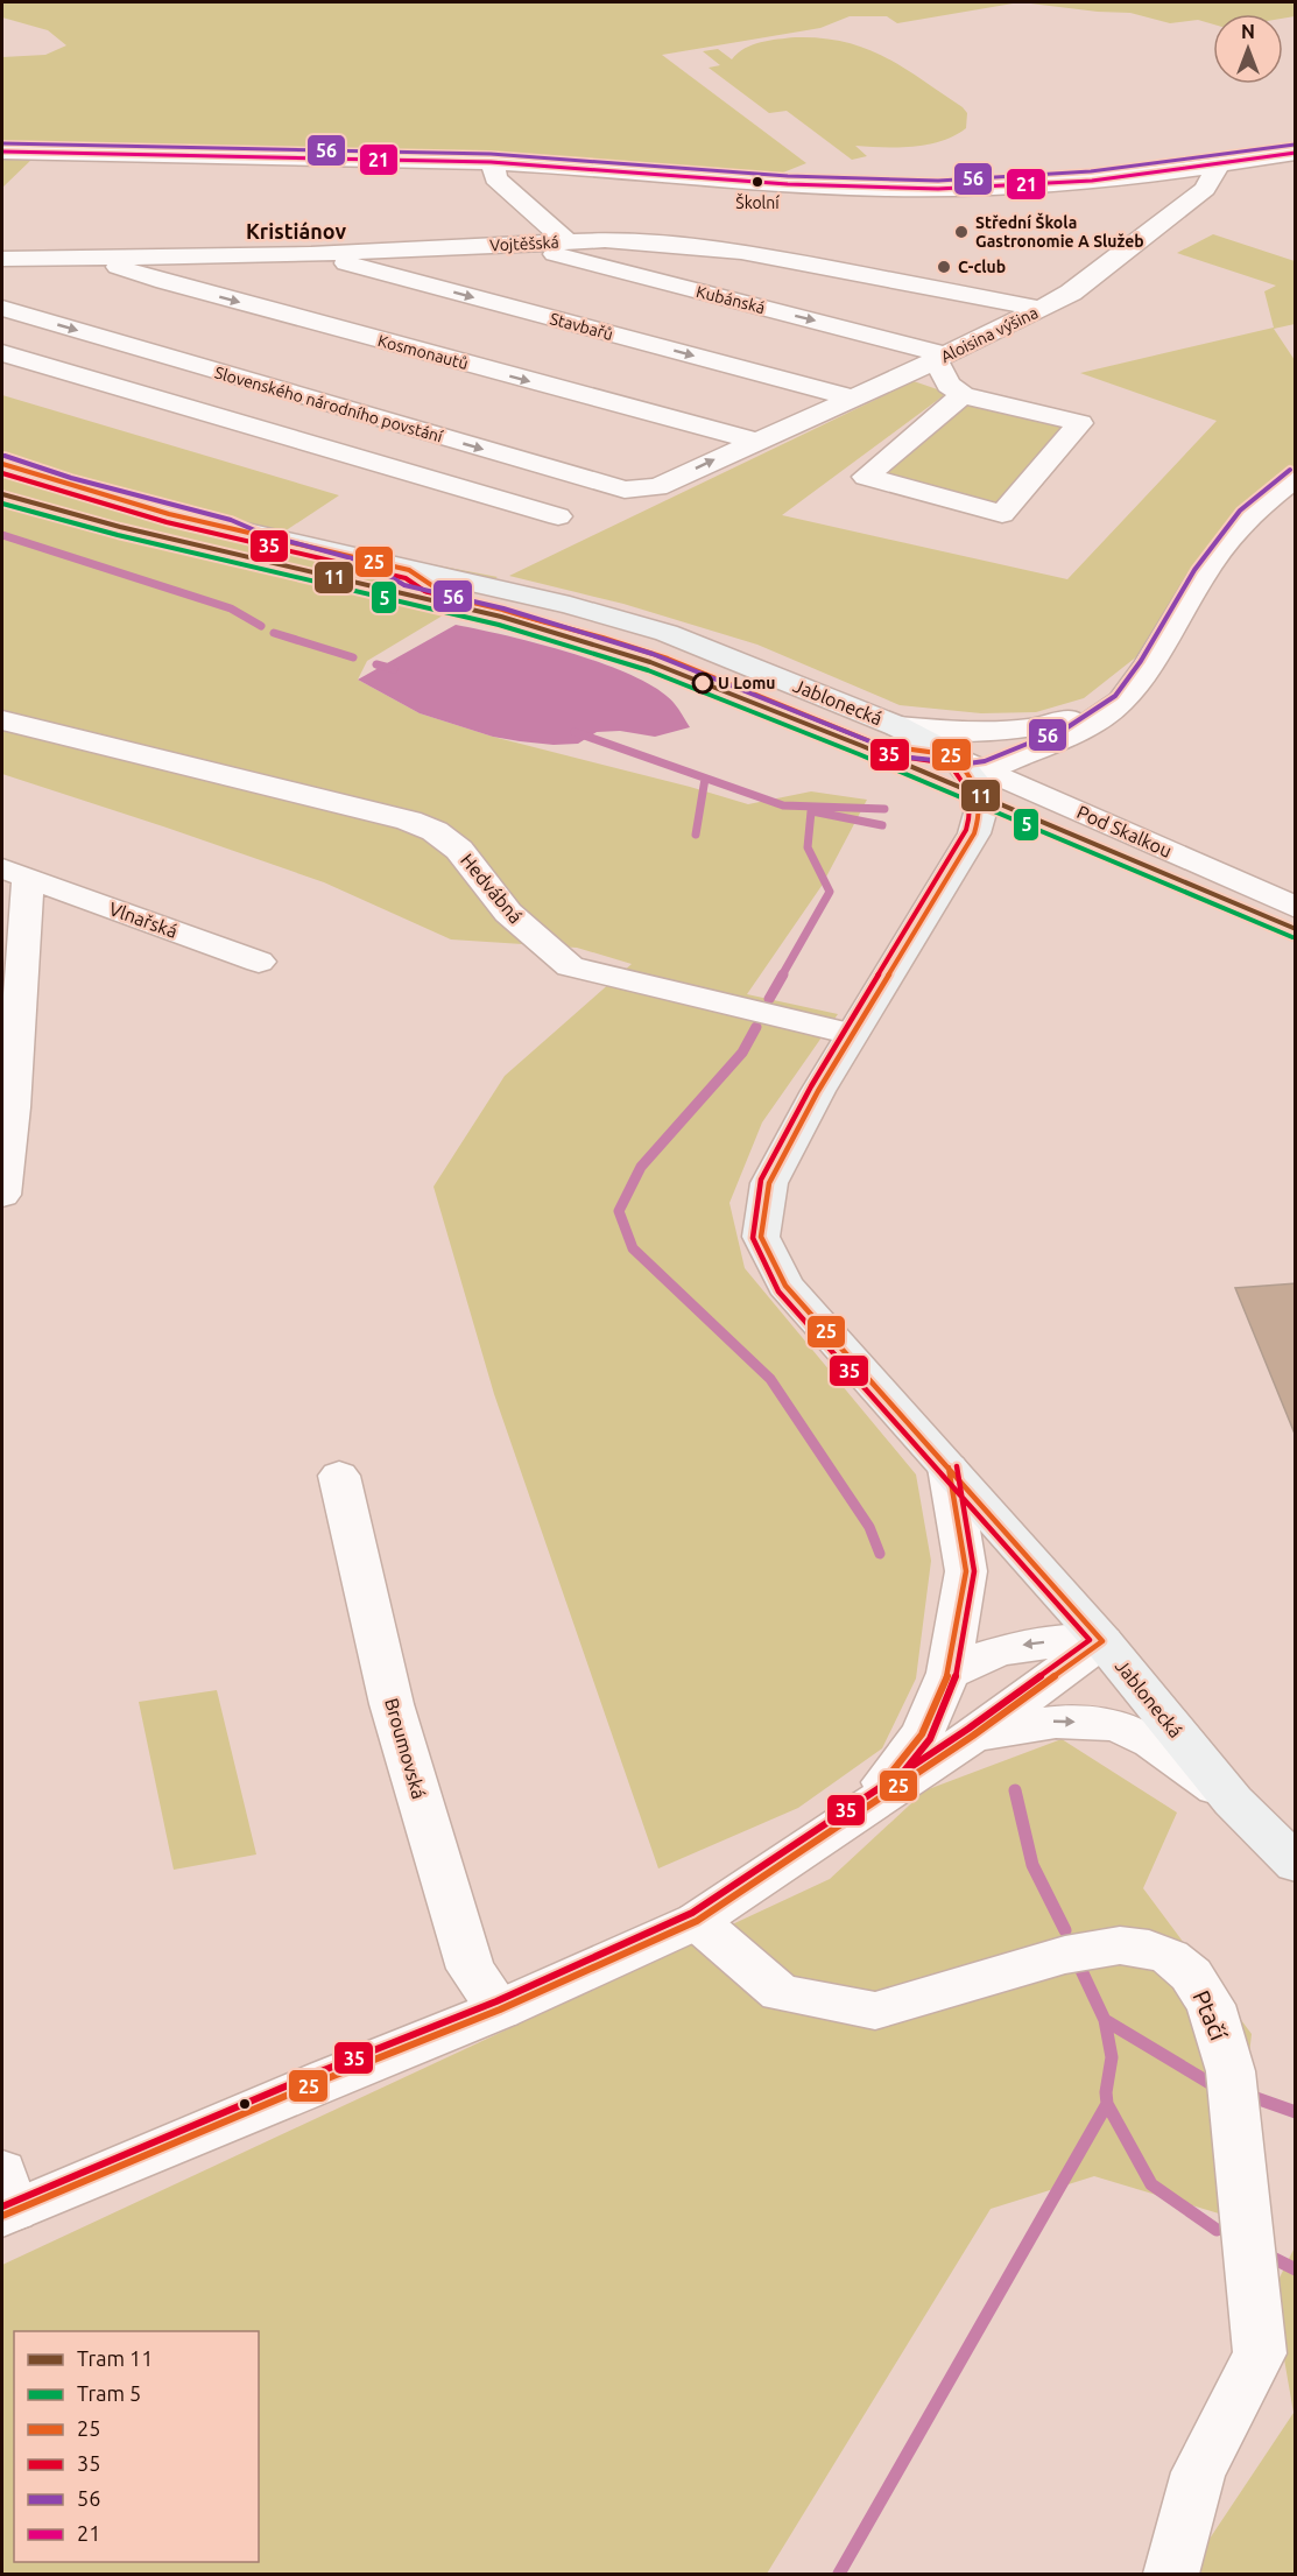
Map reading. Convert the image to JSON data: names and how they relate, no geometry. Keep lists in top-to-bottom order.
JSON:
{
  "streets": {
    "main road": ["Jablonecká"],
    "street": [
      "Vojtěšská",
      "Kubánská",
      "Stavbařů",
      "Aloisina výšina",
      "Kosmonautů",
      "Slovenského národního povstání",
      "Pod Skalkou",
      "Hedvábná",
      "Vlnařská",
      "Broumovská",
      "Ptačí"
    ]
  },
  "crossings": [
    ["Vojtěšská", "Kubánská"],
    ["Vojtěšská", "Stavbařů"],
    ["Vojtěšská", "Aloisina výšina"],
    ["Vojtěšská", "Kosmonautů"],
    ["Kubánská", "Aloisina výšina"],
    ["Stavbařů", "Aloisina výšina"],
    ["Aloisina výšina", "Kosmonautů"],
    ["Aloisina výšina", "Slovenského národního povstání"],
    ["Jablonecká", "Pod Skalkou"],
    ["Jablonecká", "Hedvábná"]
  ],
  "districts": ["Kristiánov"],
  "places": [
    "Školní",
    "Střední Škola Gastronomie A Služeb",
    "C-club",
    "U Lomu"
  ],
  "lines": [
    "transit line 56",
    "transit line 21",
    "transit line 25",
    "transit line 35",
    "tram line 11",
    "tram line 5"
  ],
  "legend": [
    "Tram 11",
    "Tram 5",
    "25",
    "35",
    "56",
    "21"
  ],
  "north": "top"
}
